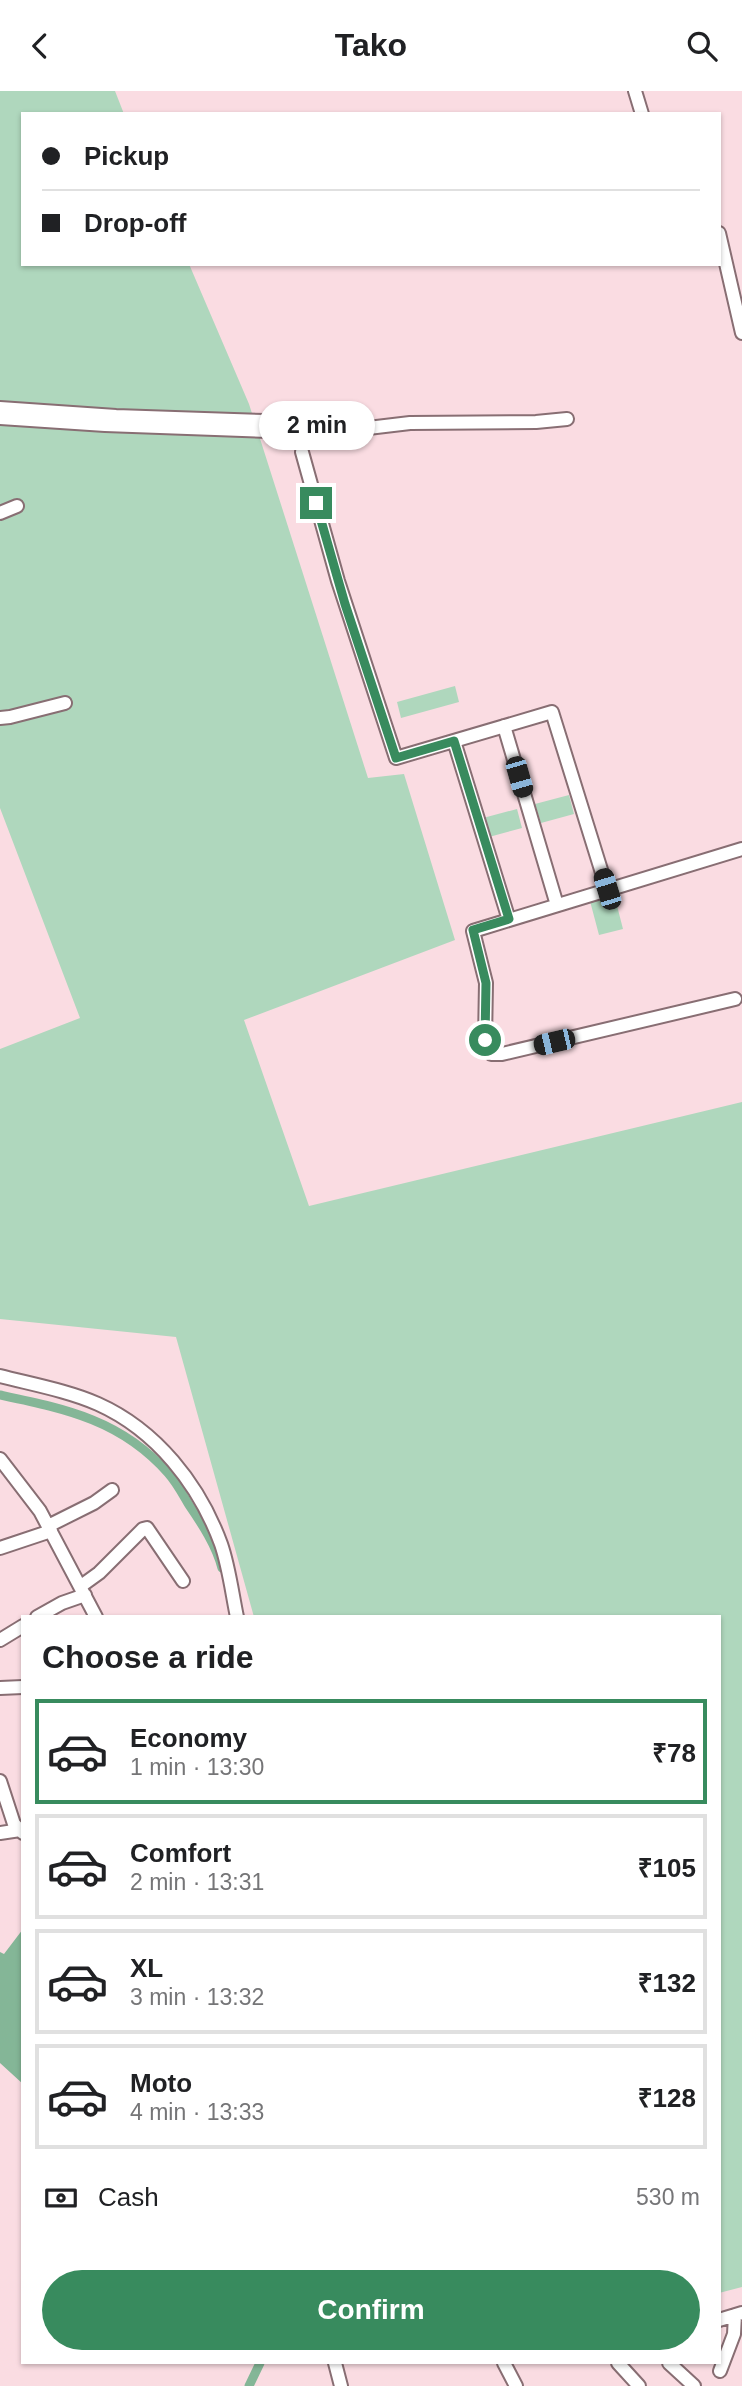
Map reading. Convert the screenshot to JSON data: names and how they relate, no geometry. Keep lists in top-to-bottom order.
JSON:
{
  "page": {
    "header": "Tako",
    "banner": ["Pickup", "Drop-off"],
    "bubble": "2 min",
    "heading": "Choose a ride",
    "list": [
      {
        "name": "Economy",
        "note": "1 min · 13:30",
        "value": "₹78"
      },
      {
        "name": "Comfort",
        "note": "2 min · 13:31",
        "value": "₹105"
      },
      {
        "name": "XL",
        "note": "3 min · 13:32",
        "value": "₹132"
      },
      {
        "name": "Moto",
        "note": "4 min · 13:33",
        "value": "₹128"
      }
    ],
    "pay": ["Cash", "530 m"],
    "buttons": "Confirm"
  }
}
